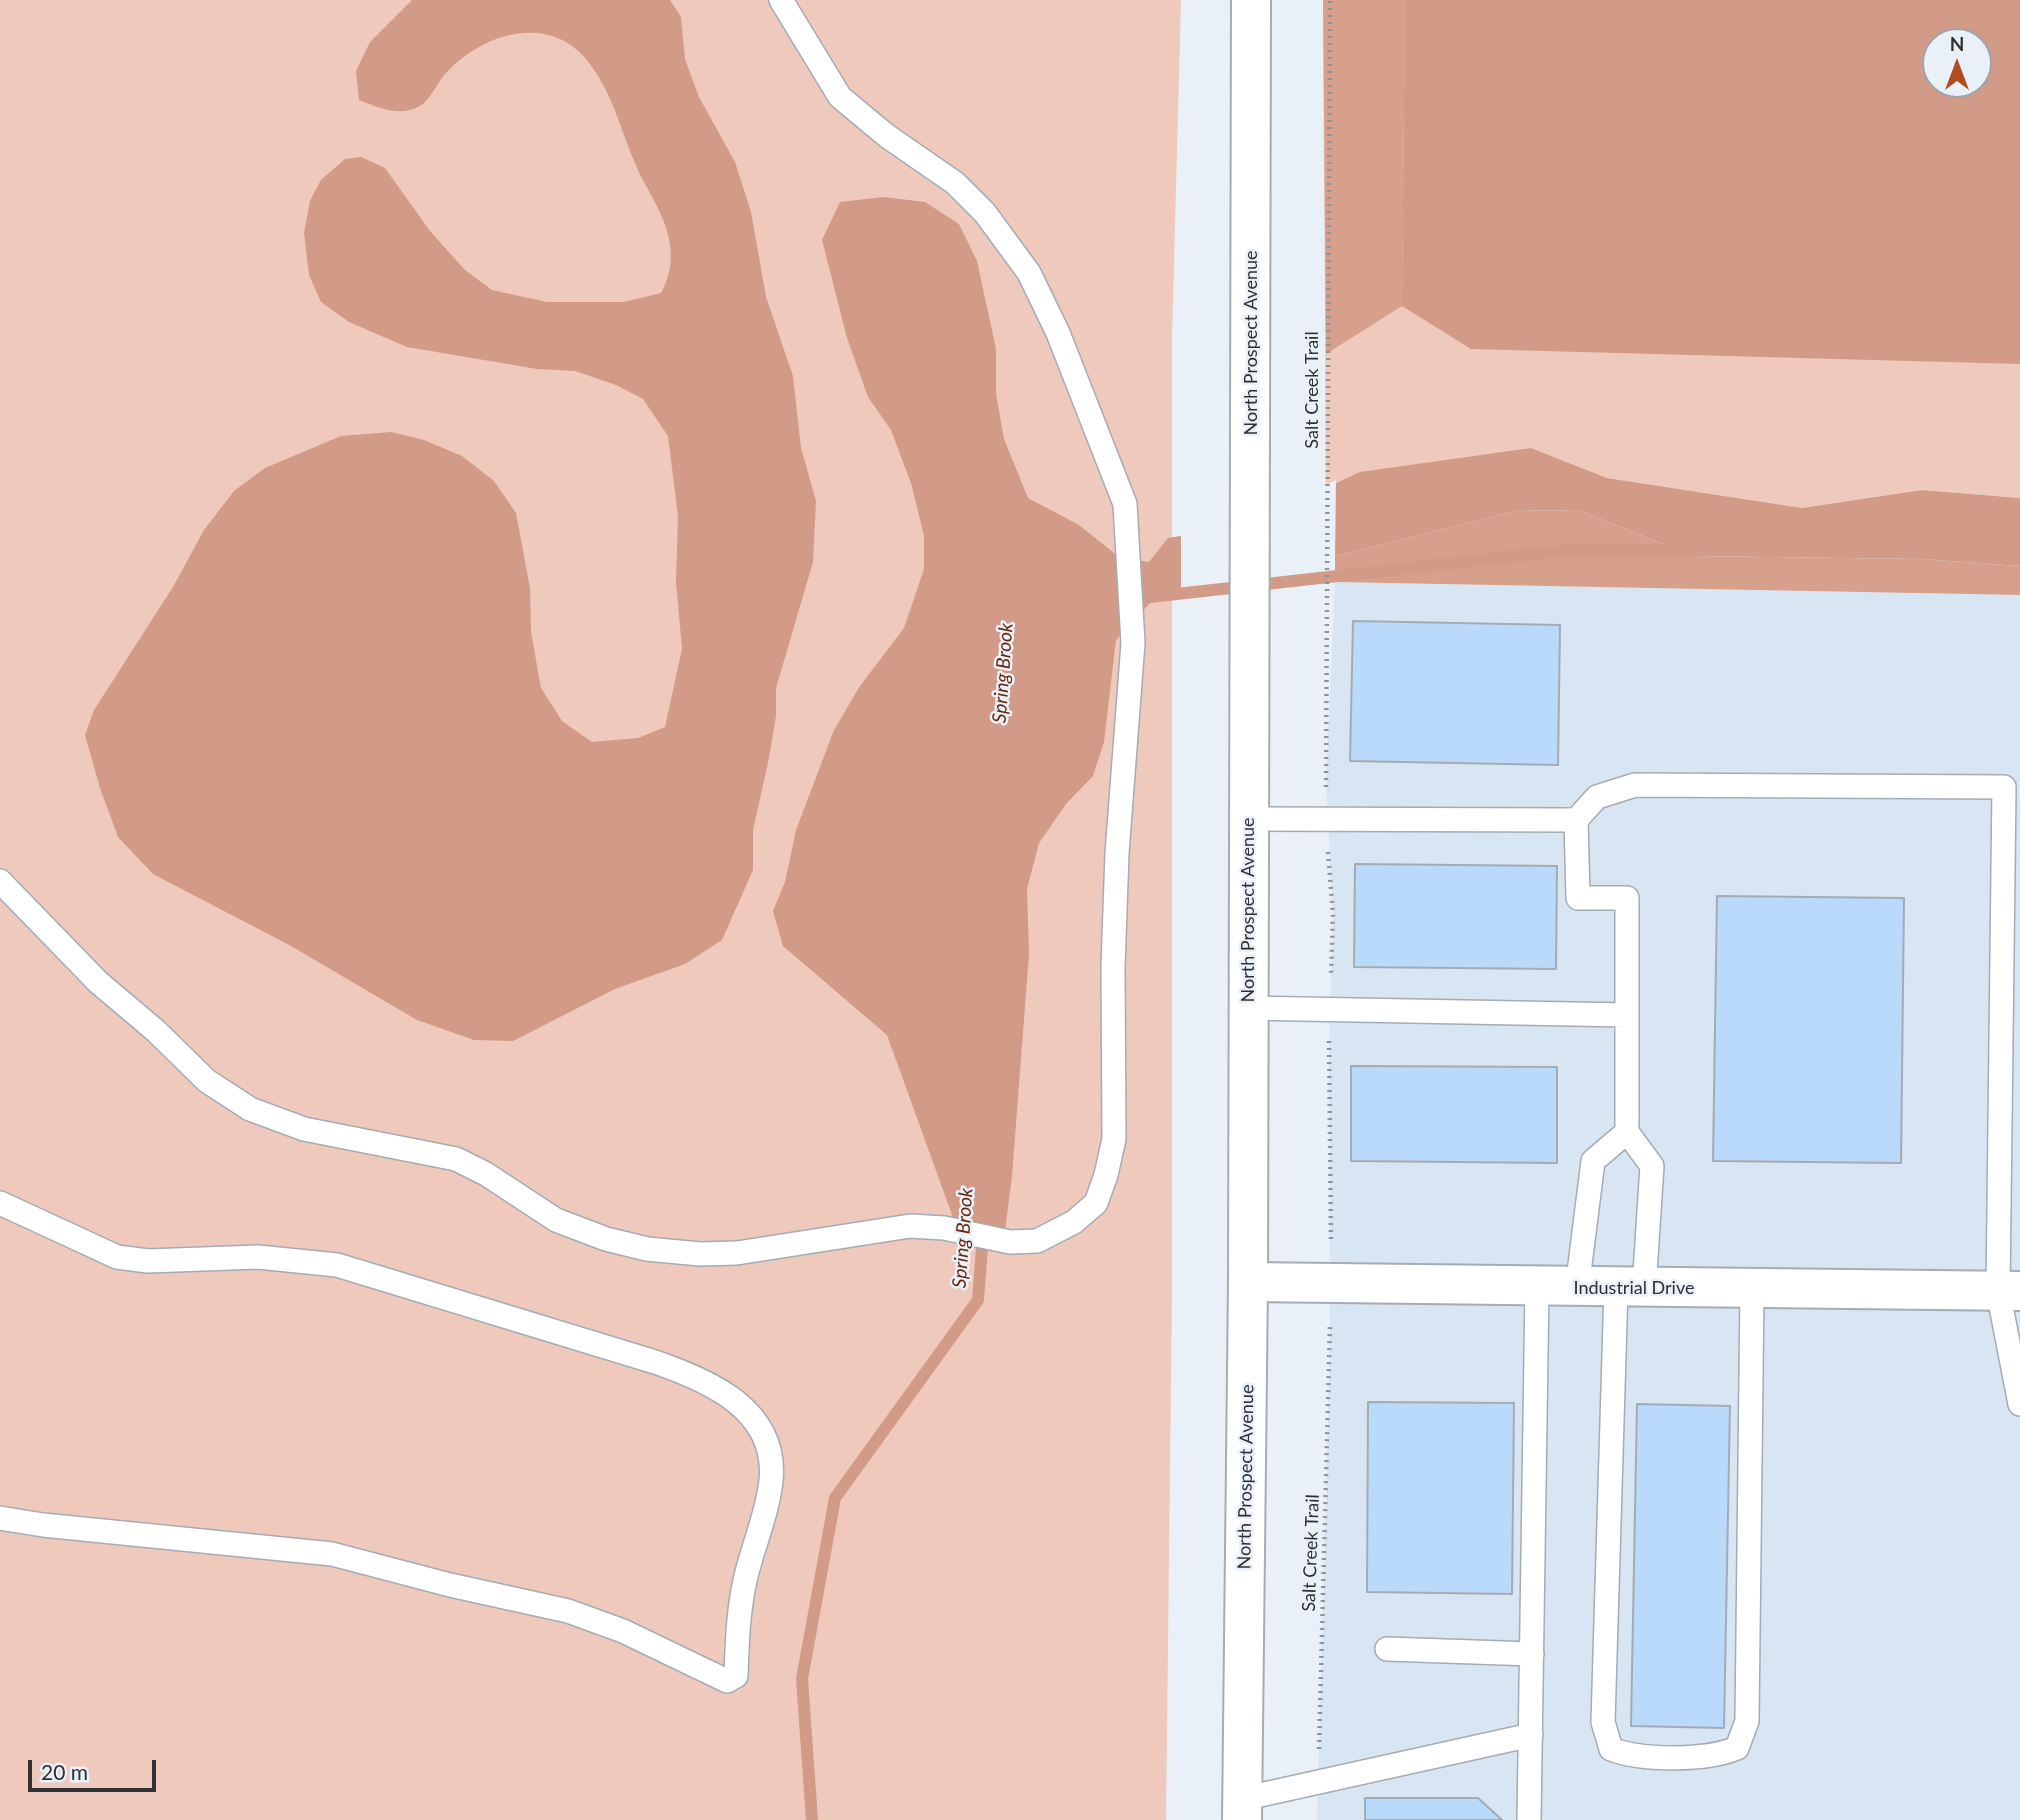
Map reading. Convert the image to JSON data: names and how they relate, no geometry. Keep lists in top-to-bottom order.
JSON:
{
  "streets": {
    "main road": ["North Prospect Avenue", "Industrial Drive"],
    "path": ["Salt Creek Trail"]
  },
  "crossings": [
    ["North Prospect Avenue", "Industrial Drive"]
  ],
  "water": ["Spring Brook"],
  "scale_bar": "20 m",
  "north": "top"
}
